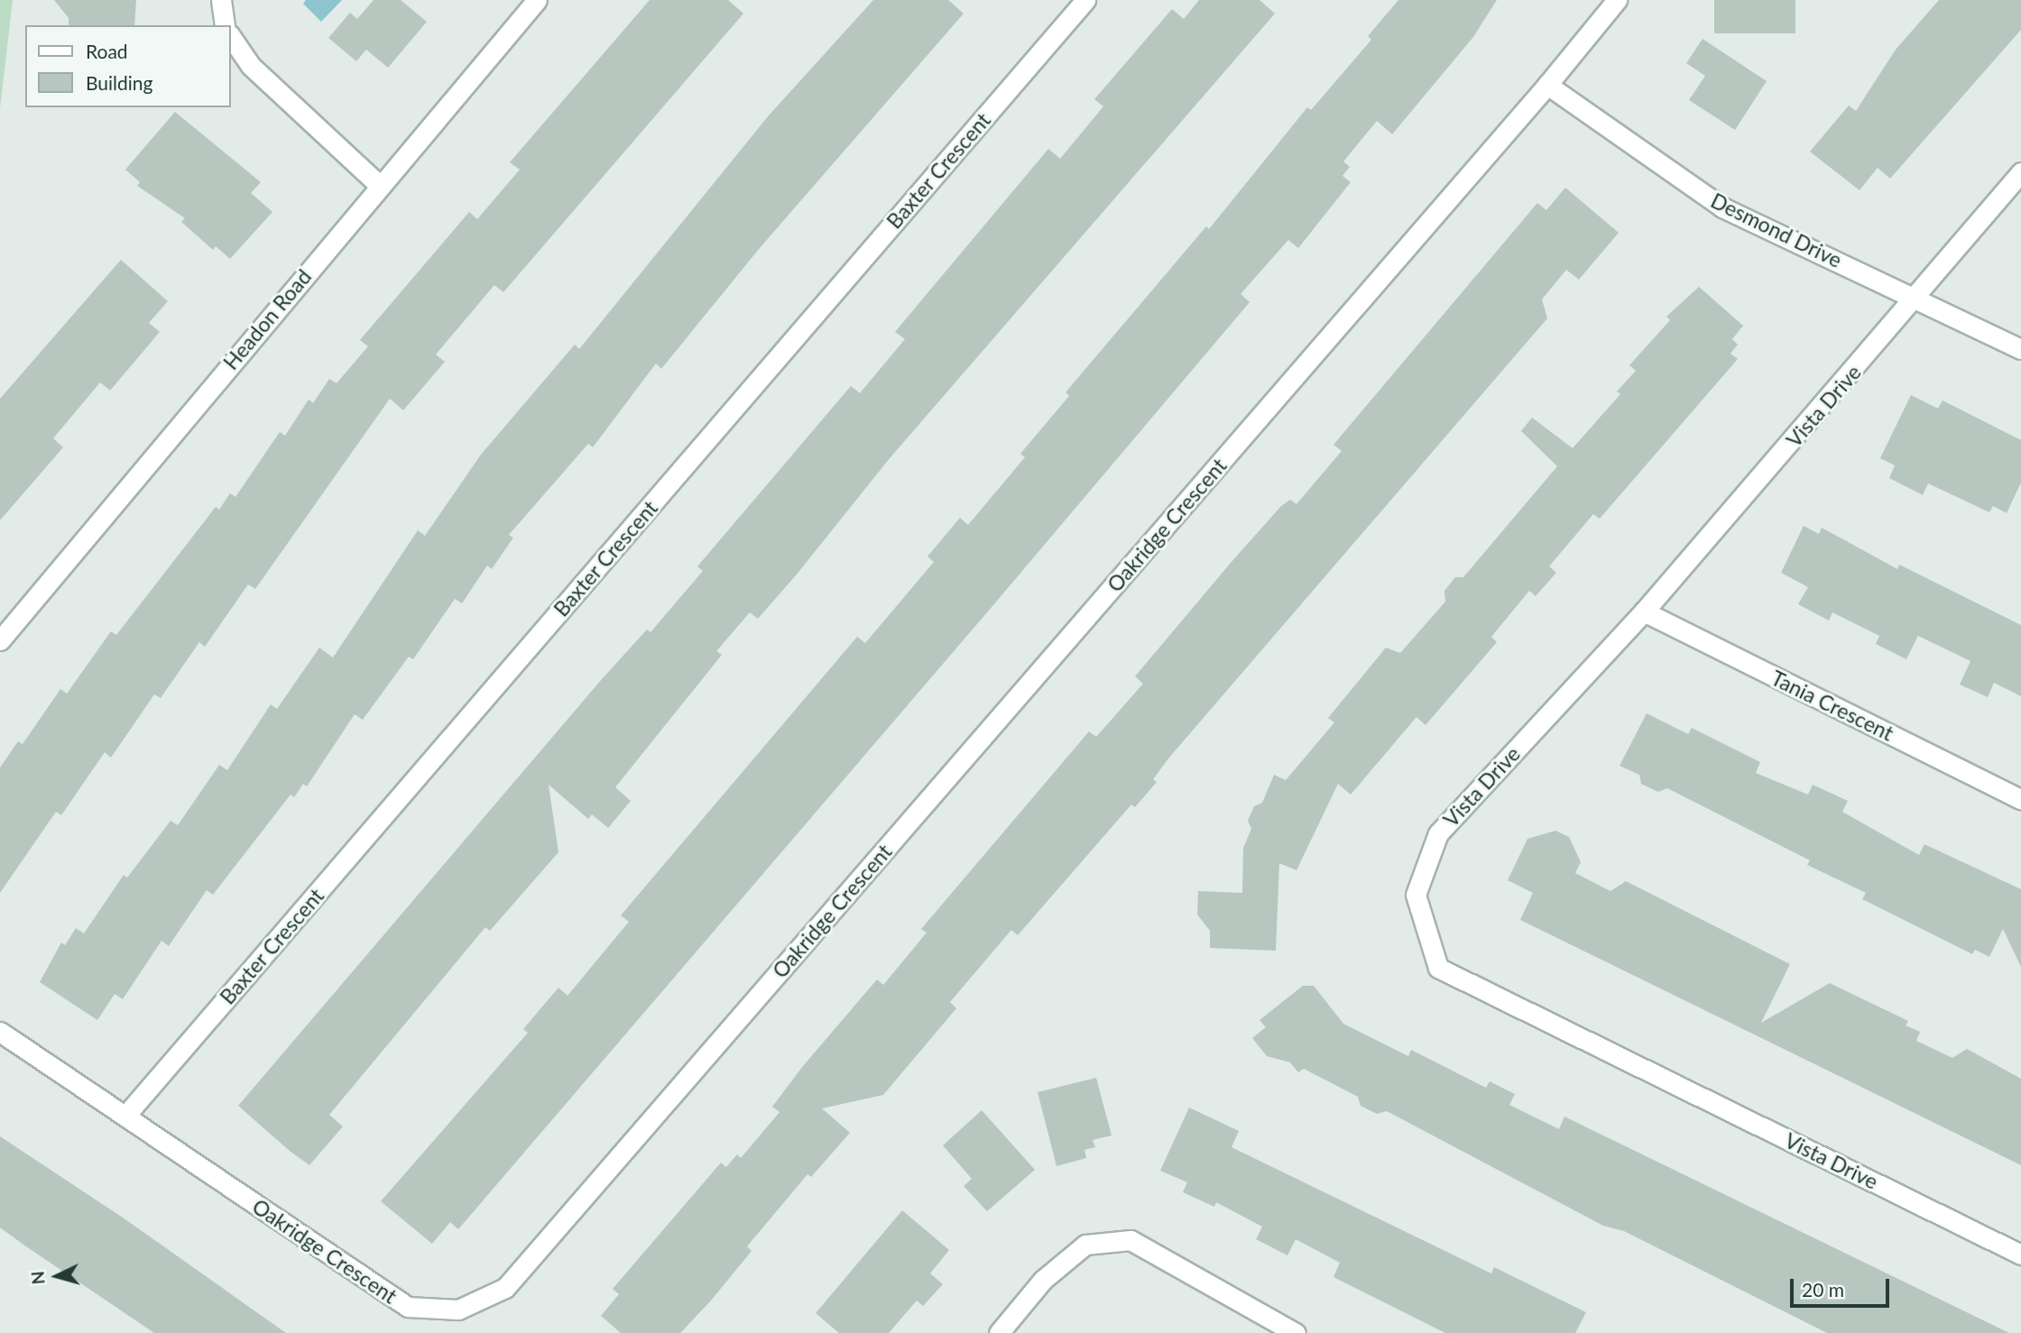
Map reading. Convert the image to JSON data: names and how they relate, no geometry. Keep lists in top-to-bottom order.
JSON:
{
  "streets": {
    "street": [
      "Baxter Crescent",
      "Desmond Drive",
      "Headon Road",
      "Vista Drive",
      "Oakridge Crescent",
      "Tania Crescent"
    ]
  },
  "crossings": [
    ["Baxter Crescent", "Oakridge Crescent"],
    ["Desmond Drive", "Vista Drive"],
    ["Desmond Drive", "Oakridge Crescent"],
    ["Vista Drive", "Tania Crescent"]
  ],
  "legend": ["Road", "Building"],
  "scale_bar": "20 m",
  "north": "left"
}
